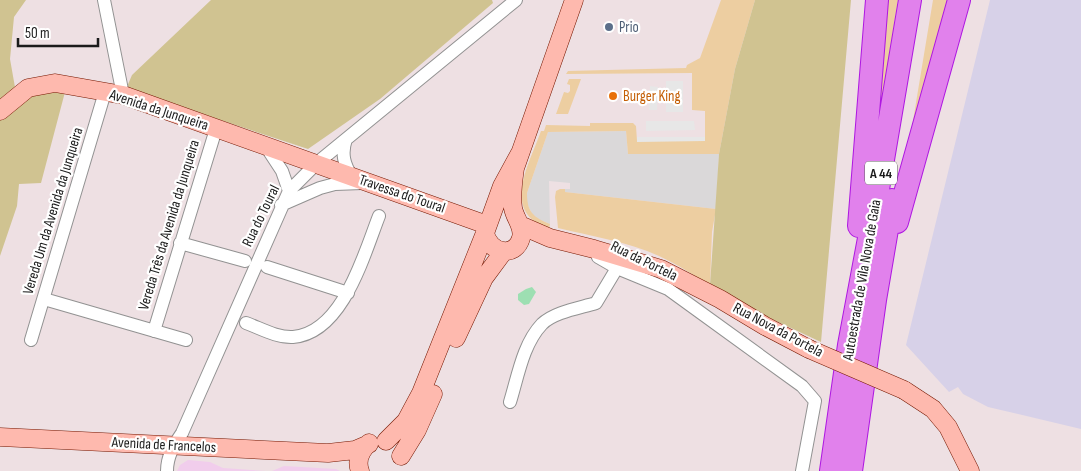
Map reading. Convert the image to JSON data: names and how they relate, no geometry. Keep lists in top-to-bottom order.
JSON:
{
  "streets": {
    "highway": ["A 44", "Autoestrada de Vila Nova de Gaia"],
    "main road": [
      "Avenida da Junqueira",
      "Travessa do Toural",
      "Rua Nova da Portela",
      "Avenida de Francelos"
    ],
    "street": [
      "Vereda Um da Avenida da Junqueira",
      "Rua do Toural",
      "Vereda Três da Avenida da Junqueira",
      "Rua da Portela"
    ]
  },
  "crossings": [
    ["Avenida da Junqueira", "Travessa do Toural"],
    ["Avenida da Junqueira", "Vereda Um da Avenida da Junqueira"],
    ["Avenida da Junqueira", "Rua do Toural"],
    ["Avenida da Junqueira", "Vereda Três da Avenida da Junqueira"],
    ["Travessa do Toural", "Rua do Toural"],
    ["Travessa do Toural", "Rua Nova da Portela"],
    ["Rua do Toural", "Avenida de Francelos"],
    ["Rua da Portela", "Rua Nova da Portela"]
  ],
  "places": ["Prio", "Burger King"],
  "scale_bar": "50 m"
}
